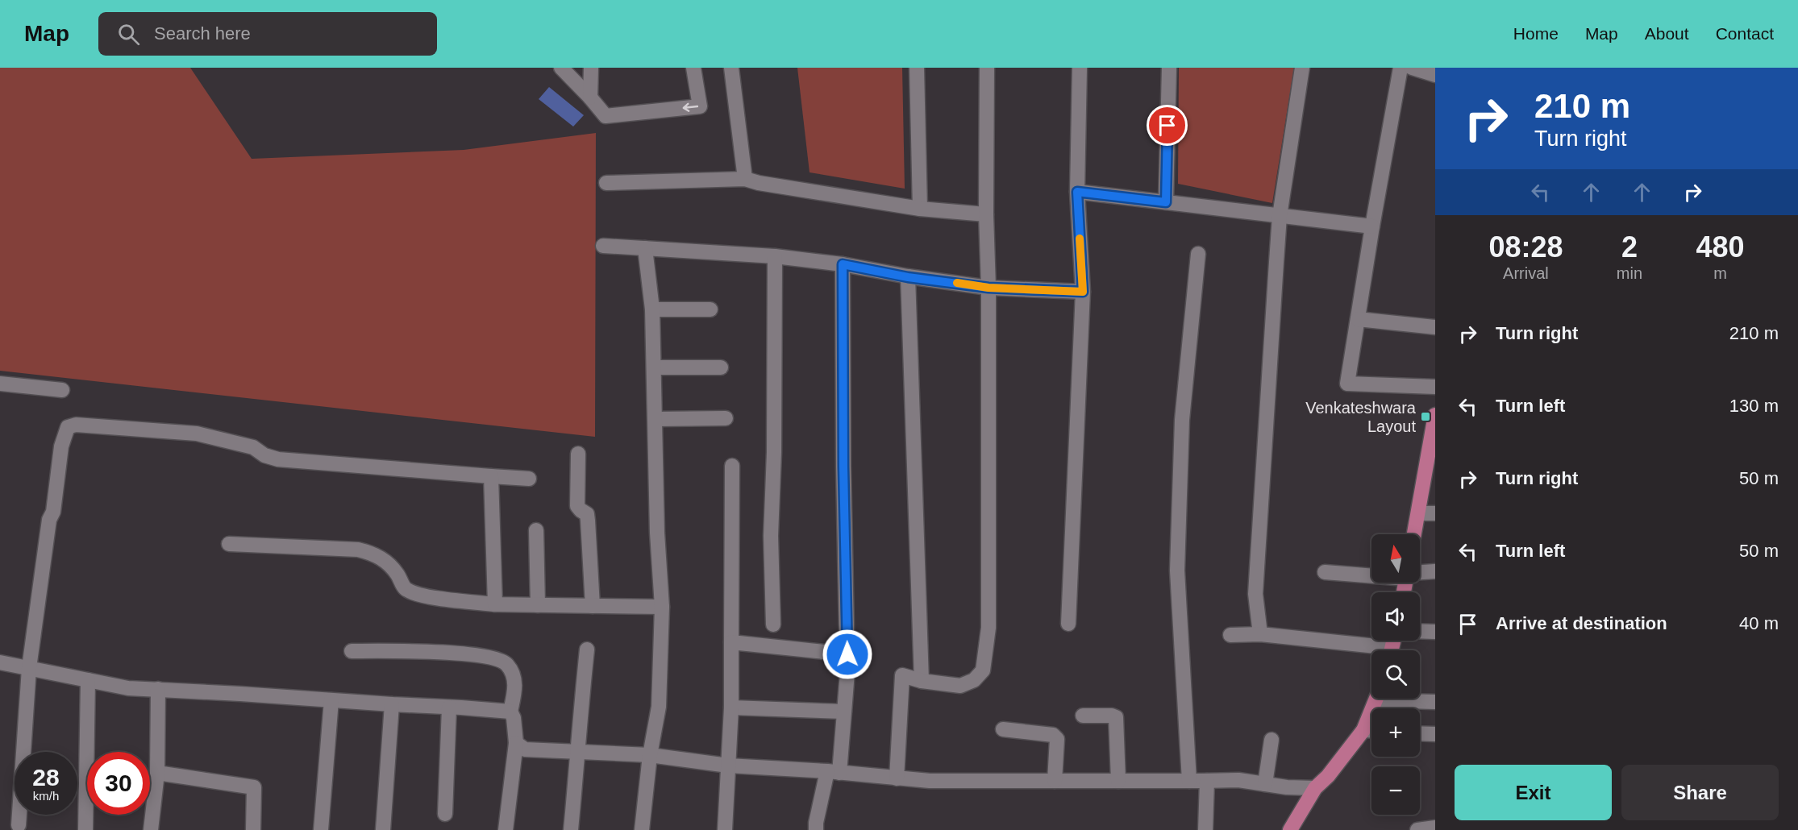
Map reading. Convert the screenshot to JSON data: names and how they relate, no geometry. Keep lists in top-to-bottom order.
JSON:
{
  "places": {
    "transit": ["Venkateshwara Layout"]
  },
  "north": "top",
  "page": {
    "header": "Map",
    "search": "Search here",
    "nav": [
      "Home",
      "Map",
      "About",
      "Contact"
    ],
    "turn": ["210 m", "Turn right"],
    "eta": [
      "08:28",
      "Arrival",
      "2",
      "min",
      "480",
      "m"
    ],
    "list": [
      {
        "name": "Turn right",
        "value": "210 m"
      },
      {
        "name": "Turn left",
        "value": "130 m"
      },
      {
        "name": "Turn right",
        "value": "50 m"
      },
      {
        "name": "Turn left",
        "value": "50 m"
      },
      {
        "name": "Arrive at destination",
        "value": "40 m"
      }
    ],
    "map_buttons": ["+", "−"],
    "speed": "28 km/h",
    "limit": "30",
    "buttons": ["Exit", "Share"]
  }
}
